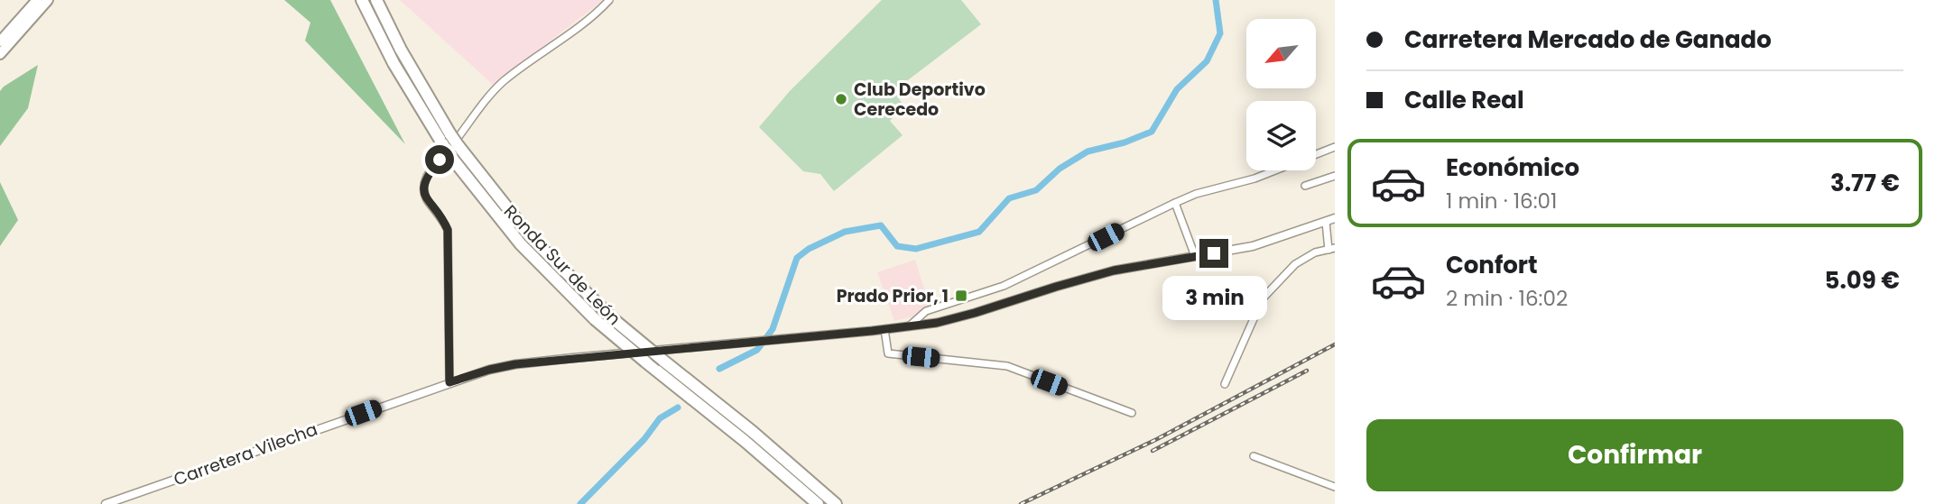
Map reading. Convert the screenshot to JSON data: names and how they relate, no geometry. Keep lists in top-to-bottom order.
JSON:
{
  "streets": {
    "highway": ["Ronda Sur de León"],
    "street": ["Carretera Vilecha"]
  },
  "places": {
    "other": ["Club Deportivo Cerecedo"],
    "transit": ["Prado Prior, 1"]
  },
  "north": "bottom left",
  "page": {
    "banner": ["Carretera Mercado de Ganado", "Calle Real"],
    "list": [
      {
        "name": "Económico",
        "note": "1 min · 16:01",
        "value": "3.77 €"
      },
      {
        "name": "Confort",
        "note": "2 min · 16:02",
        "value": "5.09 €"
      }
    ],
    "bubble": "3 min",
    "buttons": "Confirmar"
  }
}
